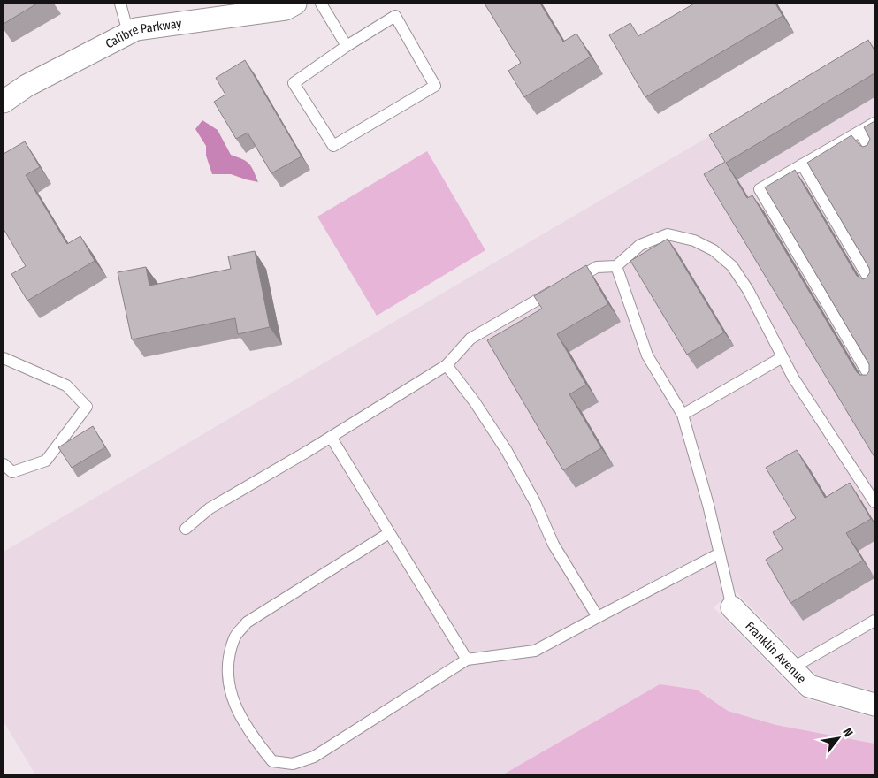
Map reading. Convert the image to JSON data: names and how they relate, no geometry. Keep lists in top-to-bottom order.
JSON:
{
  "streets": {
    "street": ["Calibre Parkway", "Franklin Avenue"]
  },
  "north": "top right"
}
